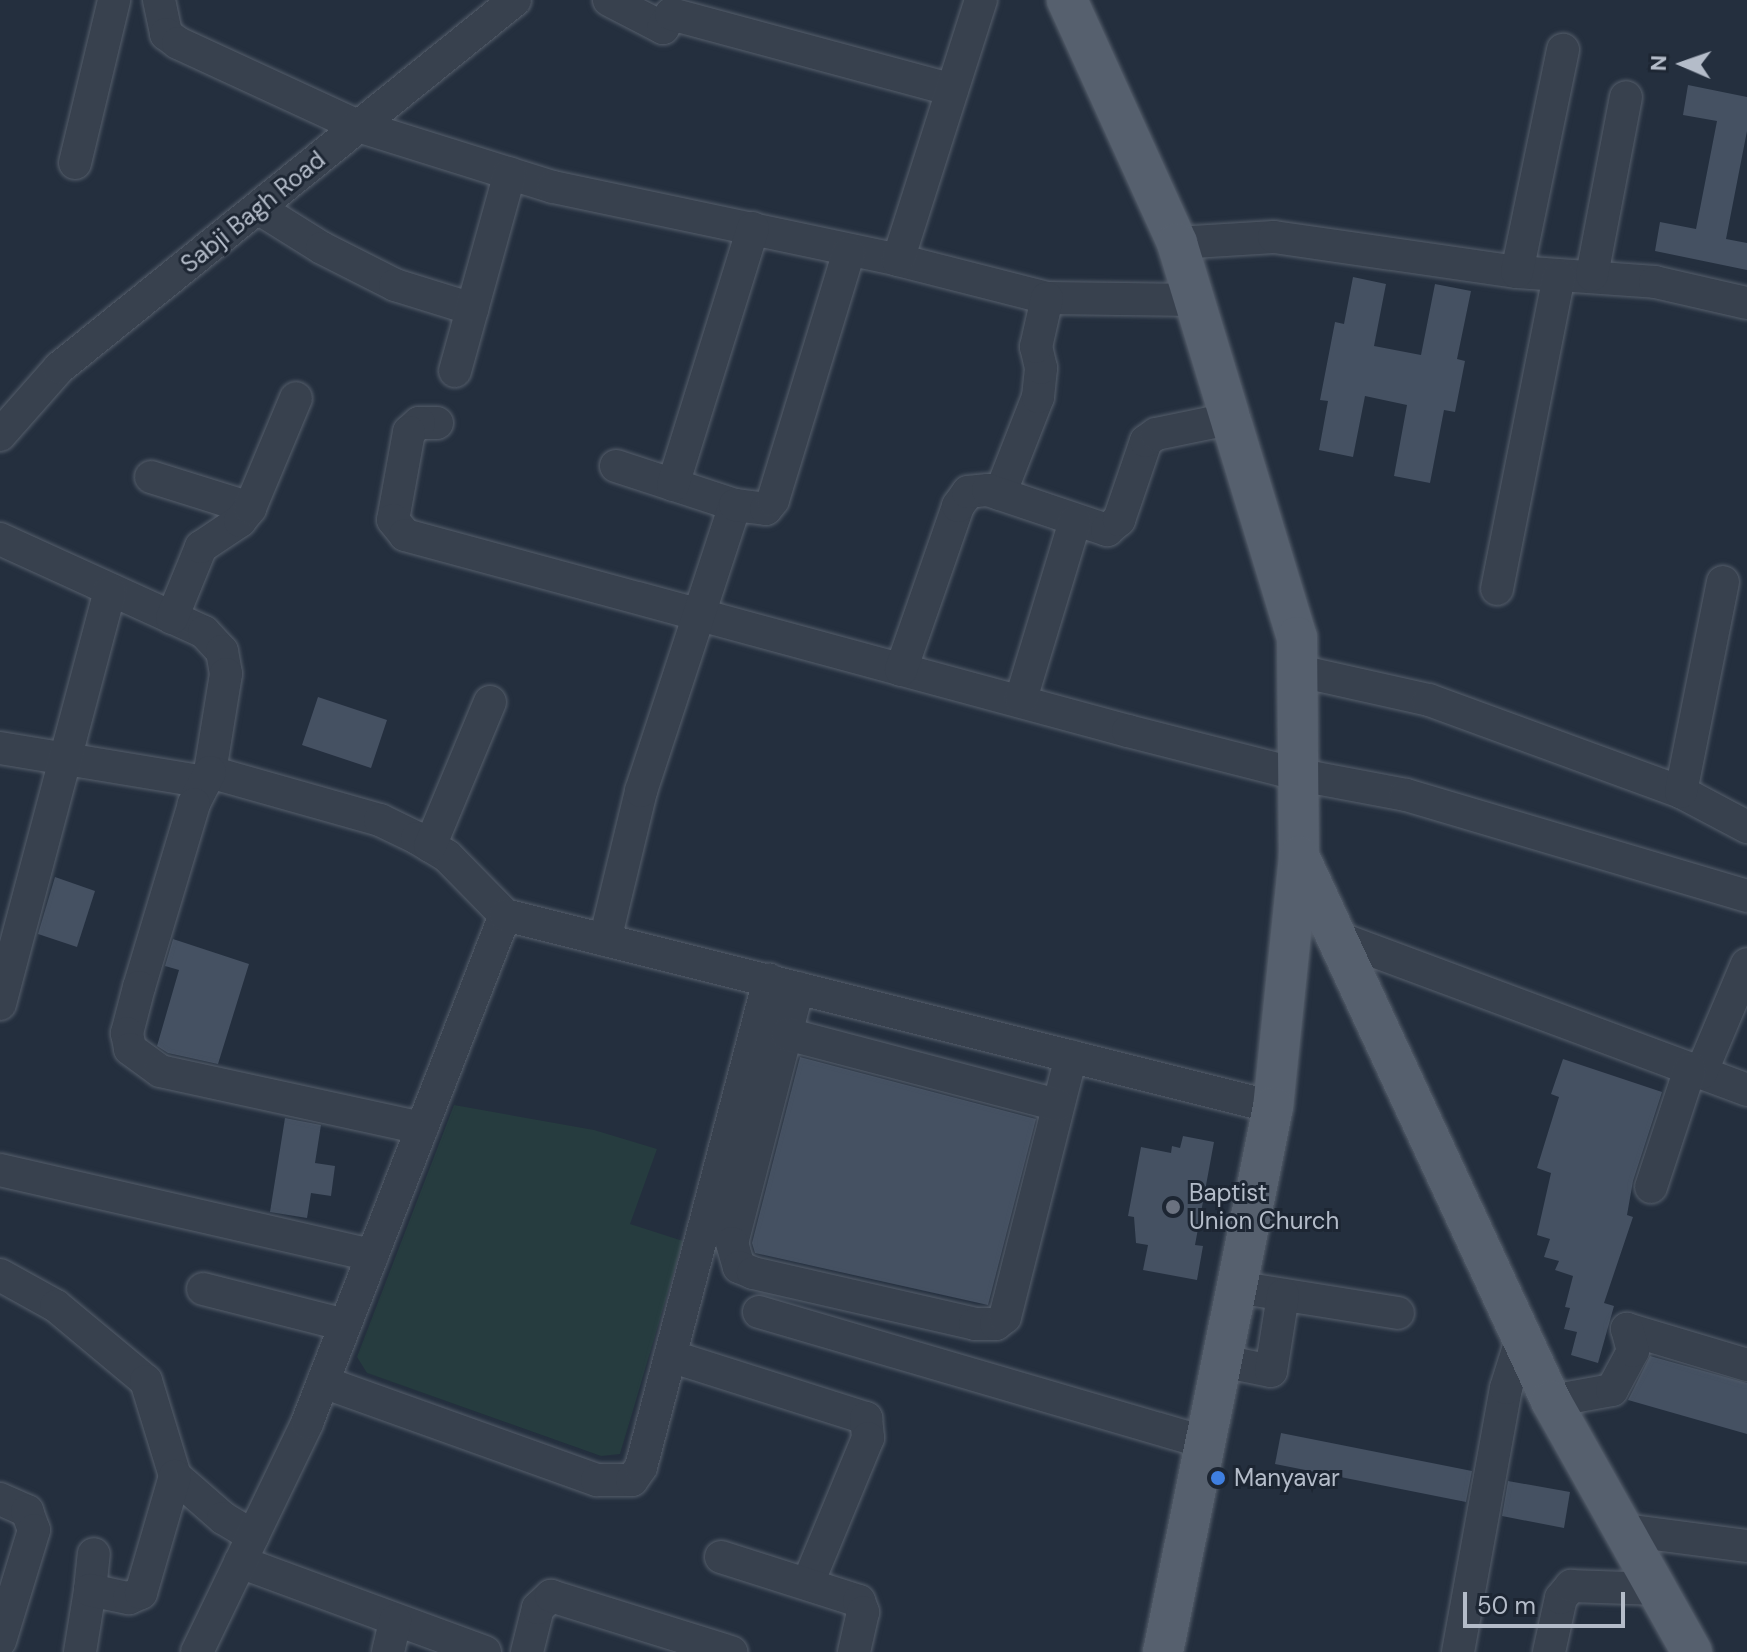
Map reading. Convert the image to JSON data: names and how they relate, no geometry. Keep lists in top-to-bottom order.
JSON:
{
  "streets": {
    "street": ["Sabji Bagh Road"]
  },
  "places": ["Baptist Union Church", "Manyavar"],
  "scale_bar": "50 m",
  "north": "left"
}
